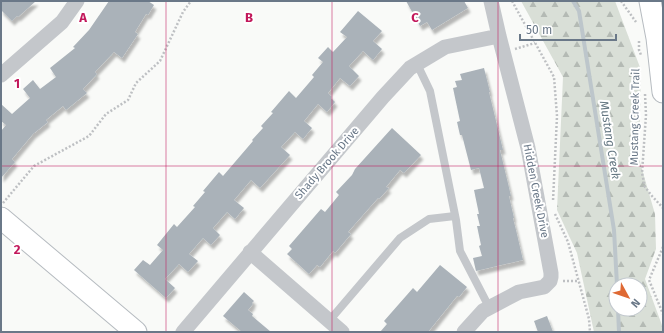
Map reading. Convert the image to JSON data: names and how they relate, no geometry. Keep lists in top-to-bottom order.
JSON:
{
  "streets": {
    "street": ["Shady Brook Drive", "Hidden Creek Drive"],
    "path": ["Mustang Creek Trail"]
  },
  "crossings": [
    ["Shady Brook Drive", "Hidden Creek Drive"]
  ],
  "water": ["Mustang Creek"],
  "scale_bar": "50 m",
  "north": "bottom right",
  "grid": {
    "columns": ["A", "B", "C"],
    "rows": ["1", "2"]
  }
}
